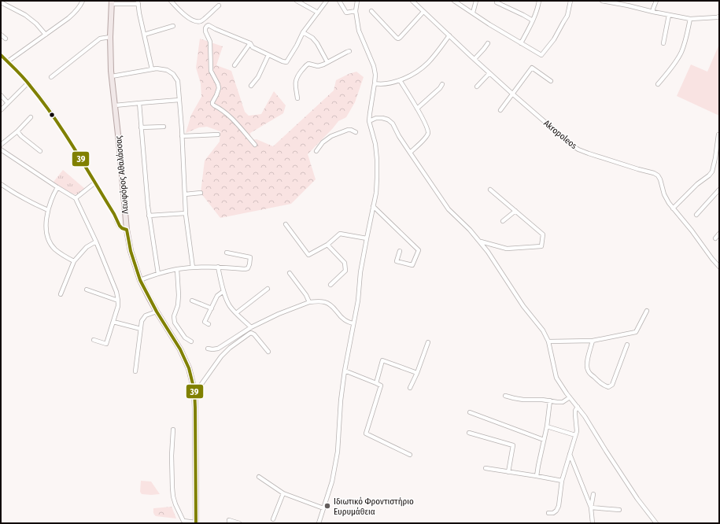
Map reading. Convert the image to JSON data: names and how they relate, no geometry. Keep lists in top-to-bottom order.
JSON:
{
  "streets": {
    "main road": ["Λεωφόρος Αθαλάσσας"],
    "street": ["Akropoleos"]
  },
  "places": ["Ιδιωτικό Φροντιστήριο Ευρυμάθεια"],
  "lines": ["transit line 39"]
}
